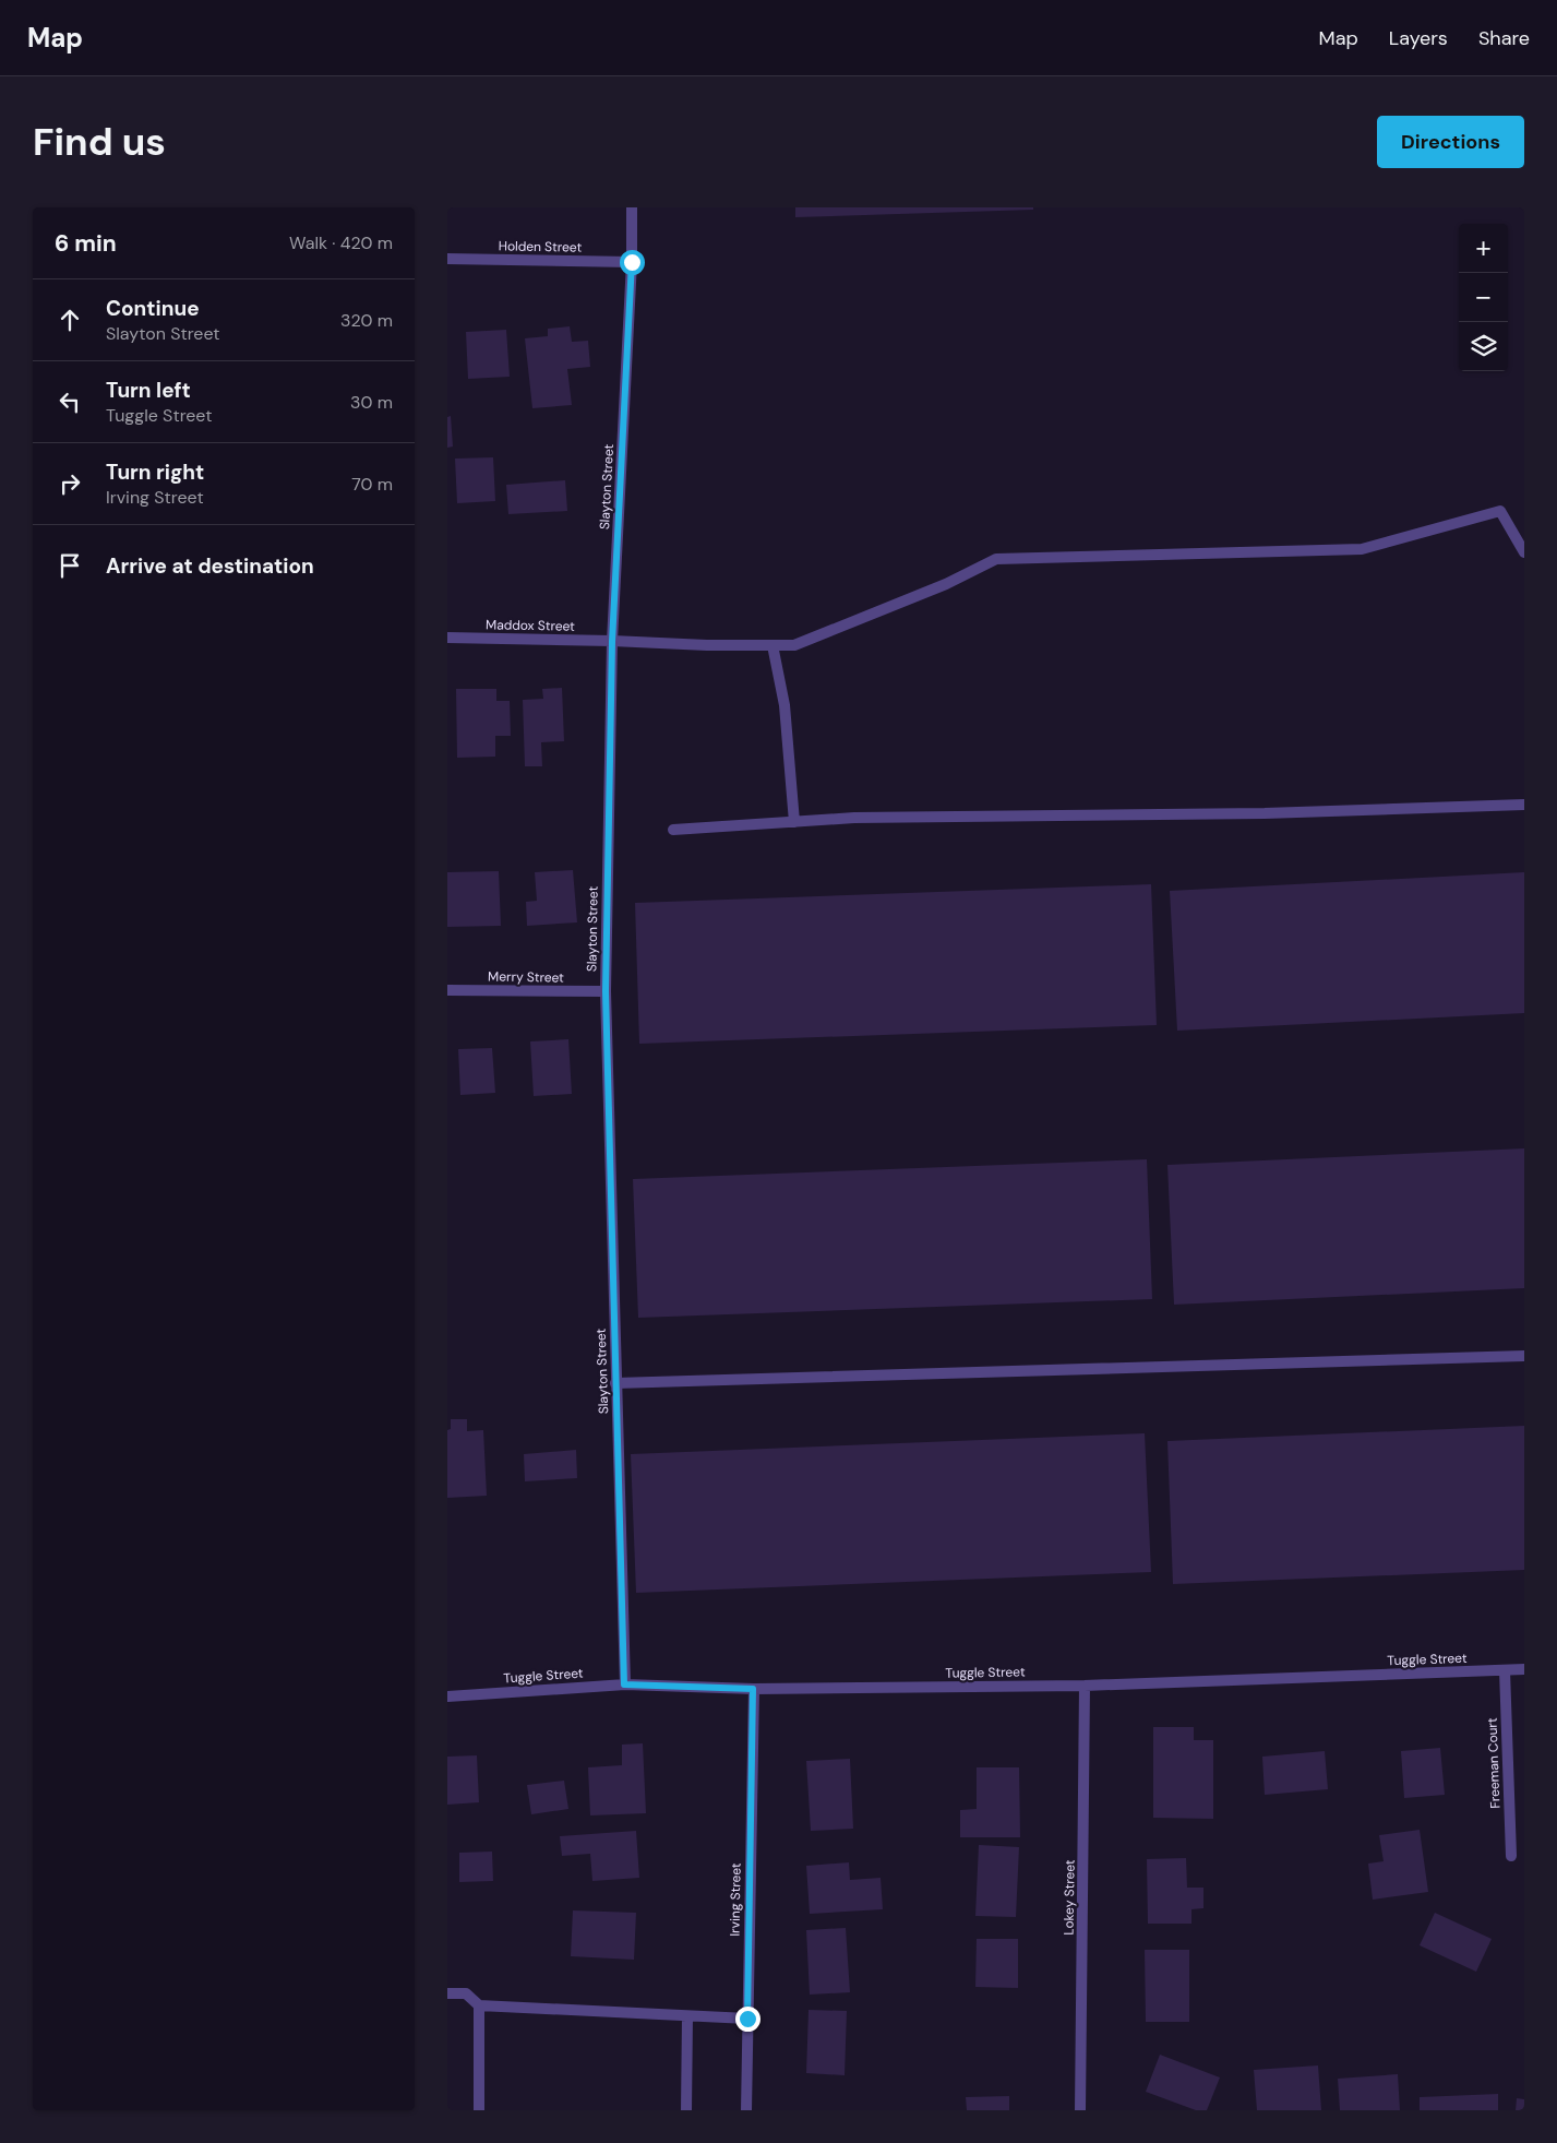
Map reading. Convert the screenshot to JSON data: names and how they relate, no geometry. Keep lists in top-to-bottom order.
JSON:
{
  "streets": {
    "street": [
      "Holden Street",
      "Slayton Street",
      "Maddox Street",
      "Merry Street",
      "Tuggle Street",
      "Freeman Court",
      "Lokey Street",
      "Irving Street"
    ]
  },
  "crossings": [
    ["Holden Street", "Slayton Street"],
    ["Slayton Street", "Maddox Street"],
    ["Slayton Street", "Merry Street"],
    ["Slayton Street", "Tuggle Street"],
    ["Tuggle Street", "Freeman Court"],
    ["Tuggle Street", "Lokey Street"],
    ["Tuggle Street", "Irving Street"]
  ],
  "page": {
    "header": "Map",
    "nav": ["Map", "Layers", "Share"],
    "buttons": "Directions",
    "title": "Find us",
    "heading": ["6 min", "Walk · 420 m"],
    "map_buttons": ["+", "−"],
    "list": [
      ["Continue", "Slayton Street", "320 m"],
      ["Turn left", "Tuggle Street", "30 m"],
      ["Turn right", "Irving Street", "70 m"],
      "Arrive at destination"
    ]
  }
}
